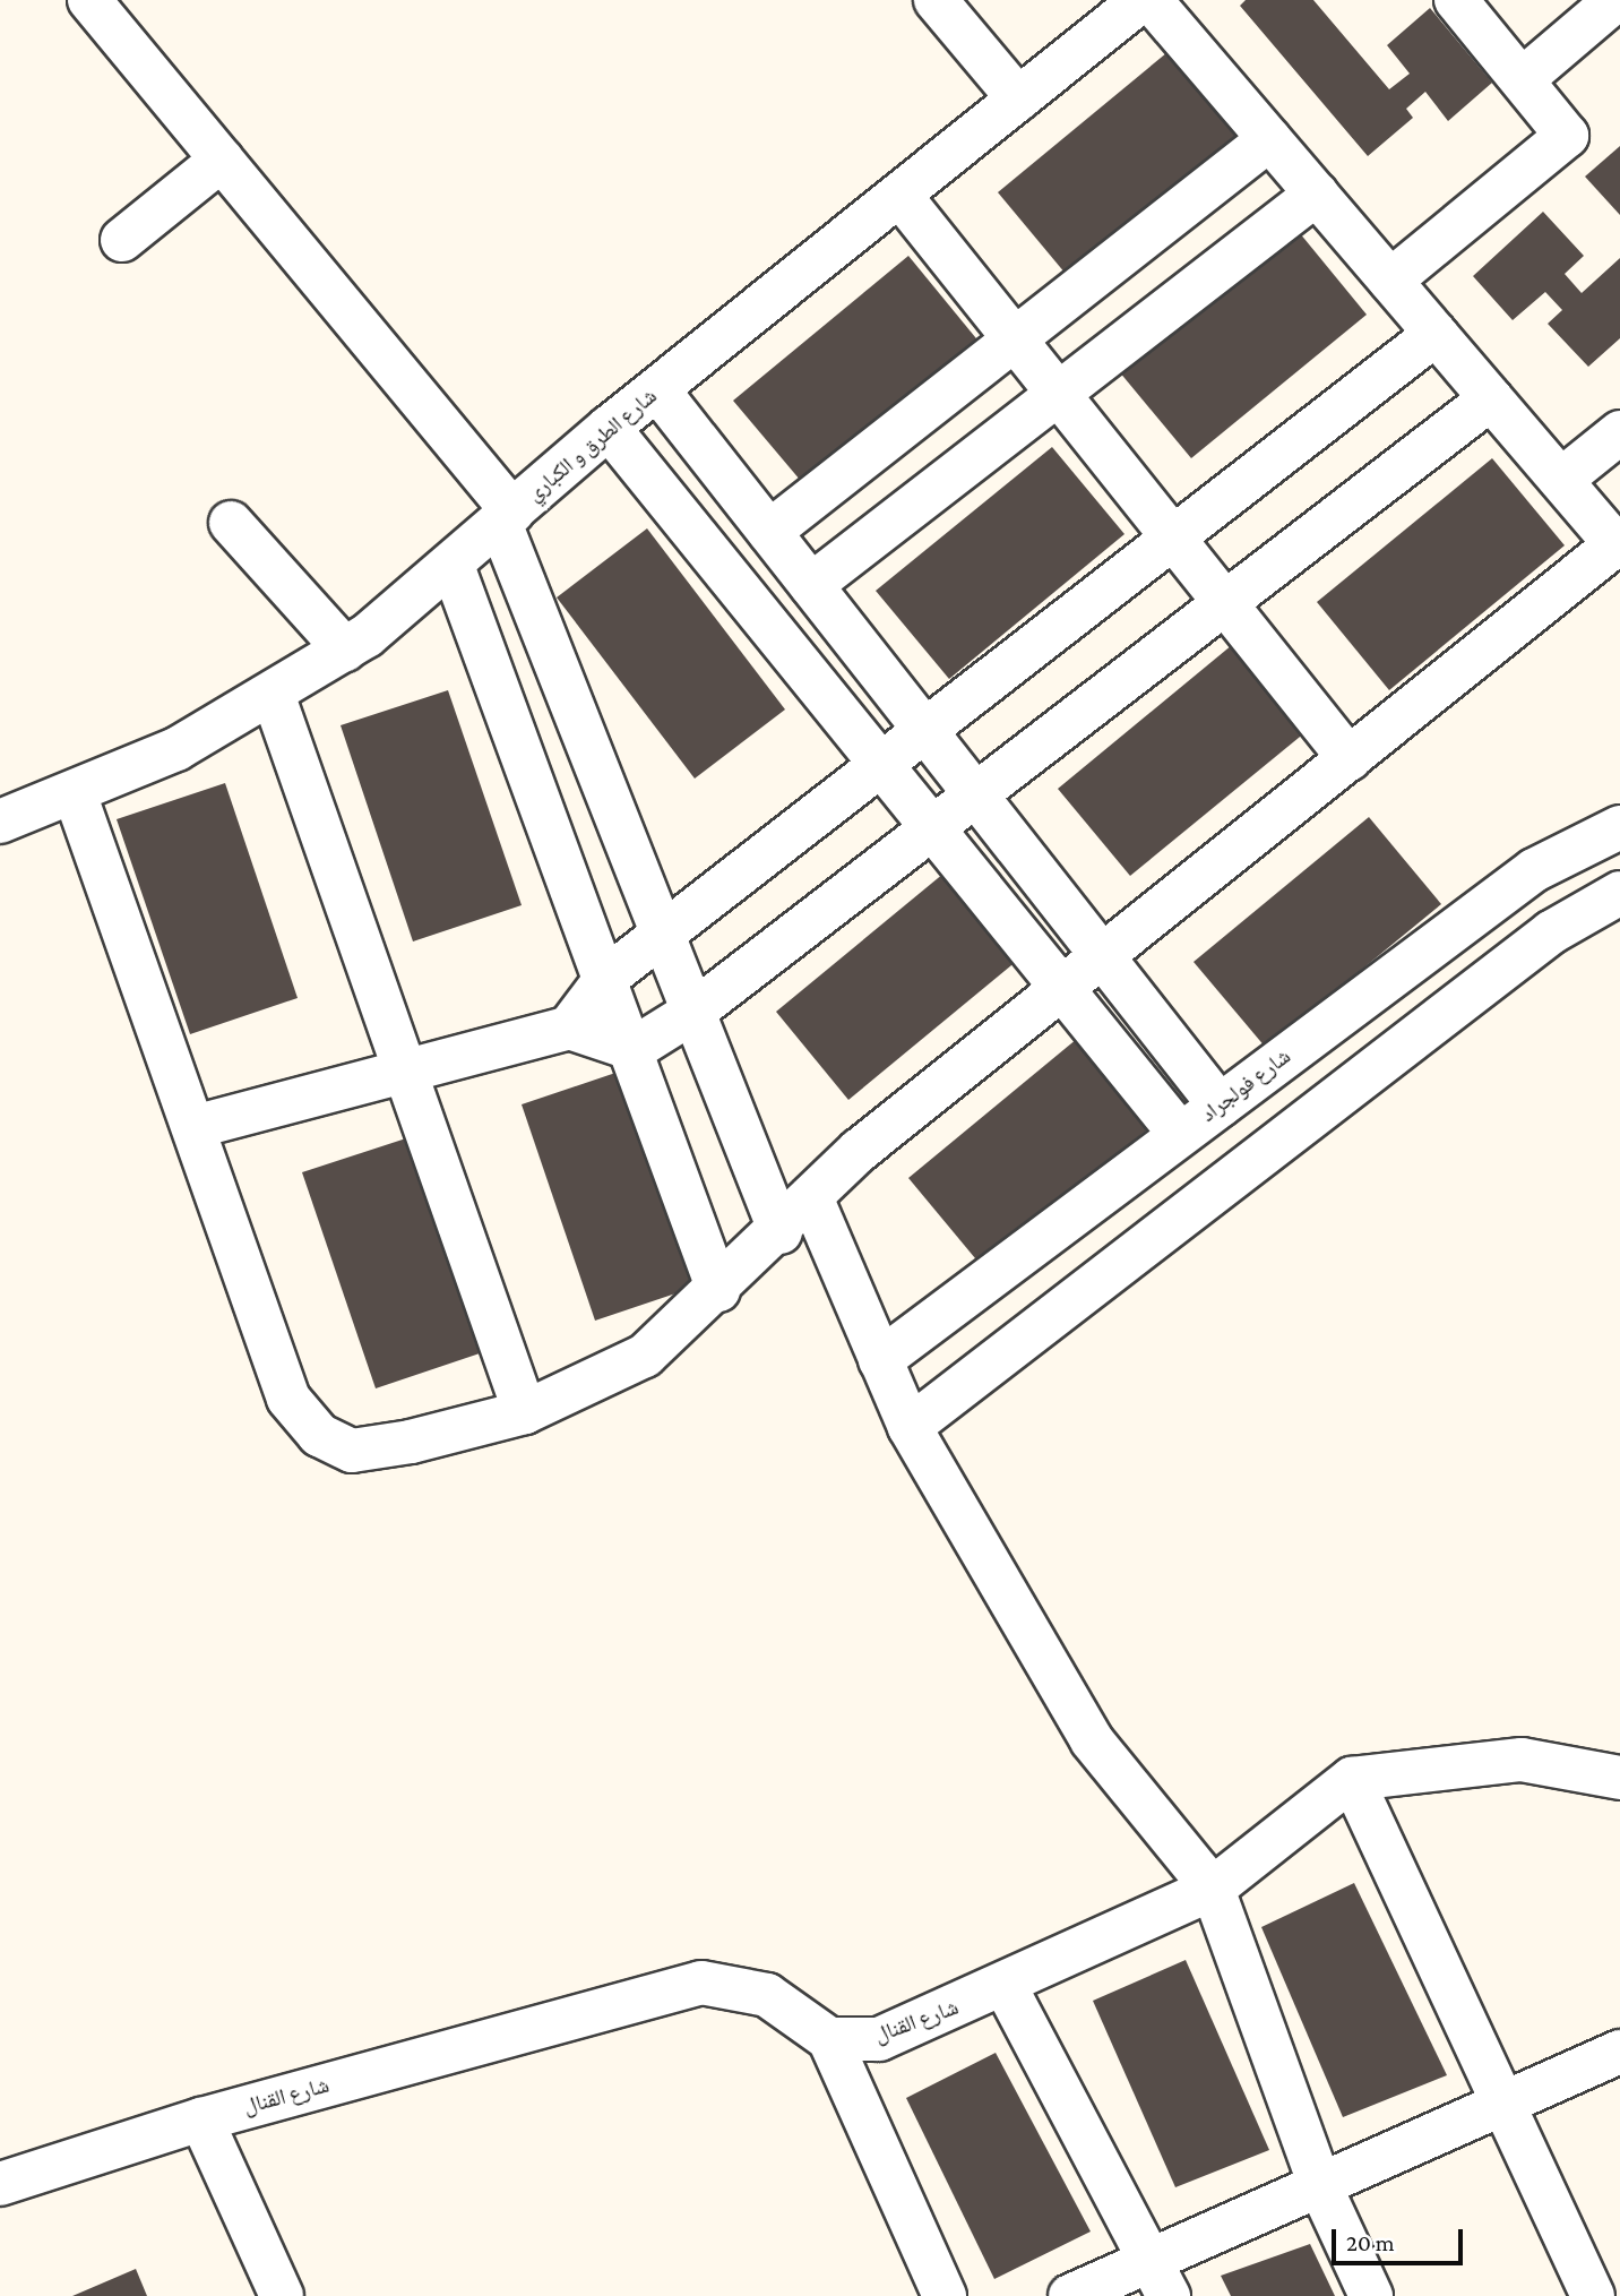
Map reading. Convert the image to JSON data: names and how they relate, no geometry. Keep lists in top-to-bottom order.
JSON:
{
  "streets": {
    "street": ["شارع الطرق و الكباري", "شارع فولجراد", "شارع القنال"]
  },
  "scale_bar": "20 m"
}
